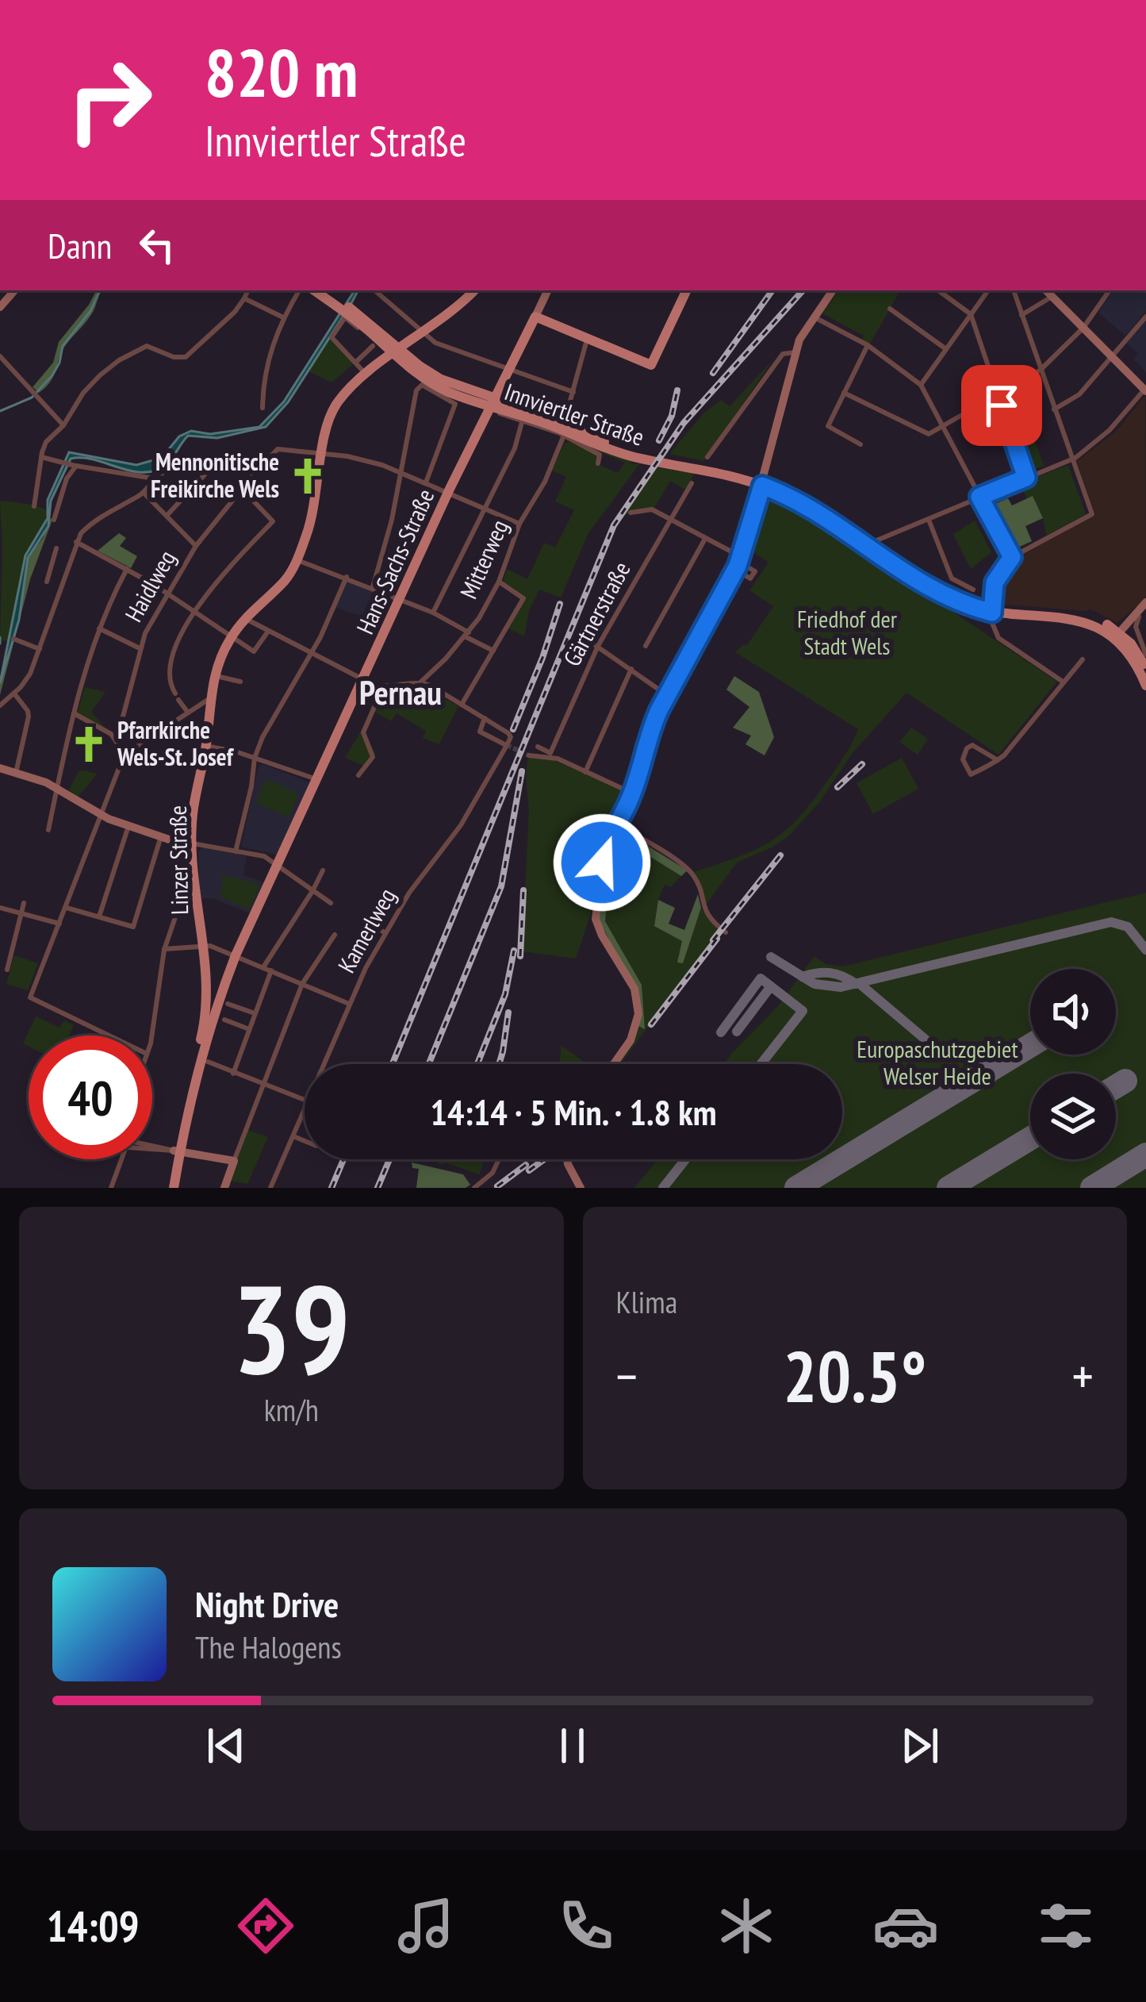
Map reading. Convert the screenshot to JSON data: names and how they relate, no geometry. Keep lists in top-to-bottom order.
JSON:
{
  "streets": {
    "main road": ["Innviertler Straße", "Hans-Sachs-Straße", "Linzer Straße"],
    "street": [
      "Mitterweg",
      "Haidlweg",
      "Gärtnerstraße",
      "Kamerlweg"
    ]
  },
  "crossings": [
    ["Innviertler Straße", "Hans-Sachs-Straße"],
    ["Innviertler Straße", "Linzer Straße"],
    ["Hans-Sachs-Straße", "Linzer Straße"]
  ],
  "districts": ["Pernau"],
  "parks": ["Friedhof der Stadt Wels", "Europaschutzgebiet Welser Heide"],
  "places": {
    "church": ["Mennonitische Freikirche Wels", "Pfarrkirche Wels-St. Josef"]
  },
  "page": {
    "turn": ["820 m", "Innviertler Straße"],
    "then": "Dann",
    "limit": "40",
    "trip": "14:14 · 5 Min. · 1.8 km",
    "tile": [
      ["39", "km/h"],
      "Klima"
    ],
    "heat": ["−", "20.5°", "+"],
    "song": ["Night Drive", "The Halogens"],
    "tabs": "14:09"
  }
}
